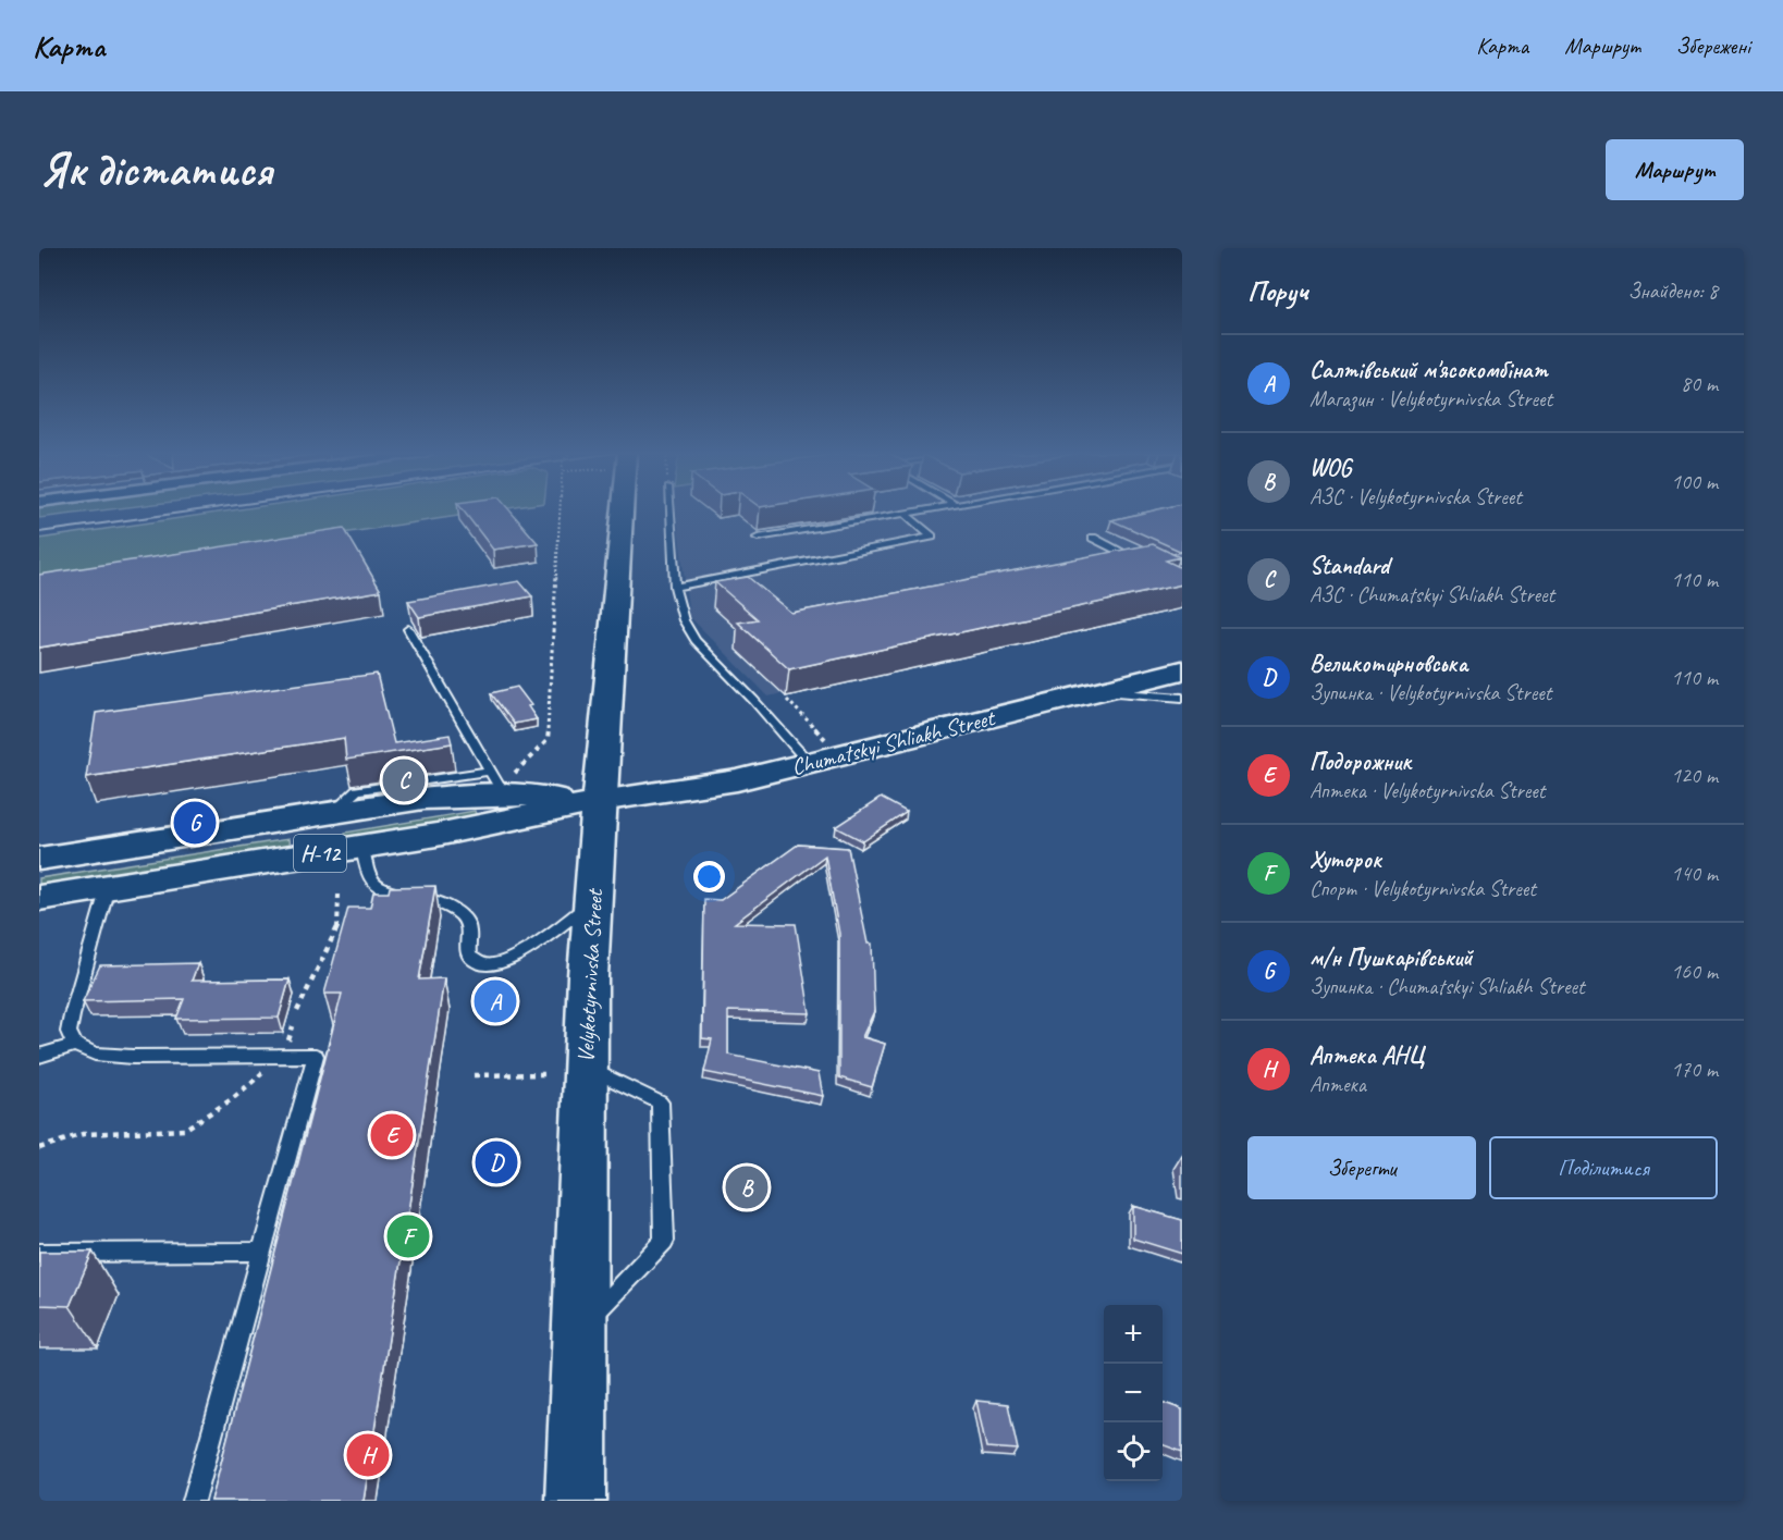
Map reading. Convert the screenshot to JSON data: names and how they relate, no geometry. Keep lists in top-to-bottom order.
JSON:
{
  "streets": {
    "main road": ["Chumatskyi Shliakh Street", "Н-12", "Velykotyrnivska Street"]
  },
  "crossings": [
    ["Chumatskyi Shliakh Street", "Velykotyrnivska Street"]
  ],
  "page": {
    "header": "Карта",
    "nav": ["Карта", "Маршрут", "Збережені"],
    "buttons": [
      "Маршрут",
      ["Зберегти", "Поділитися"]
    ],
    "title": "Як дістатися",
    "heading": ["Поруч", "Знайдено: 8"],
    "list": [
      {
        "mark": "A",
        "name": "Салтівський м'ясокомбінат",
        "note": "Магазин · Velykotyrnivska Street",
        "value": "80 m"
      },
      {
        "mark": "B",
        "name": "WOG",
        "note": "АЗС · Velykotyrnivska Street",
        "value": "100 m"
      },
      {
        "mark": "C",
        "name": "Standard",
        "note": "АЗС · Chumatskyi Shliakh Street",
        "value": "110 m"
      },
      {
        "mark": "D",
        "name": "Великотирновська",
        "note": "Зупинка · Velykotyrnivska Street",
        "value": "110 m"
      },
      {
        "mark": "E",
        "name": "Подорожник",
        "note": "Аптека · Velykotyrnivska Street",
        "value": "120 m"
      },
      {
        "mark": "F",
        "name": "Хуторок",
        "note": "Спорт · Velykotyrnivska Street",
        "value": "140 m"
      },
      {
        "mark": "G",
        "name": "м/н Пушкарівський",
        "note": "Зупинка · Chumatskyi Shliakh Street",
        "value": "160 m"
      },
      {
        "mark": "H",
        "name": "Аптека АНЦ",
        "note": "Аптека",
        "value": "170 m"
      }
    ],
    "pins": [
      "C",
      "G",
      "A",
      "E",
      "D",
      "B",
      "F",
      "H"
    ],
    "map_buttons": ["+", "−"]
  }
}
